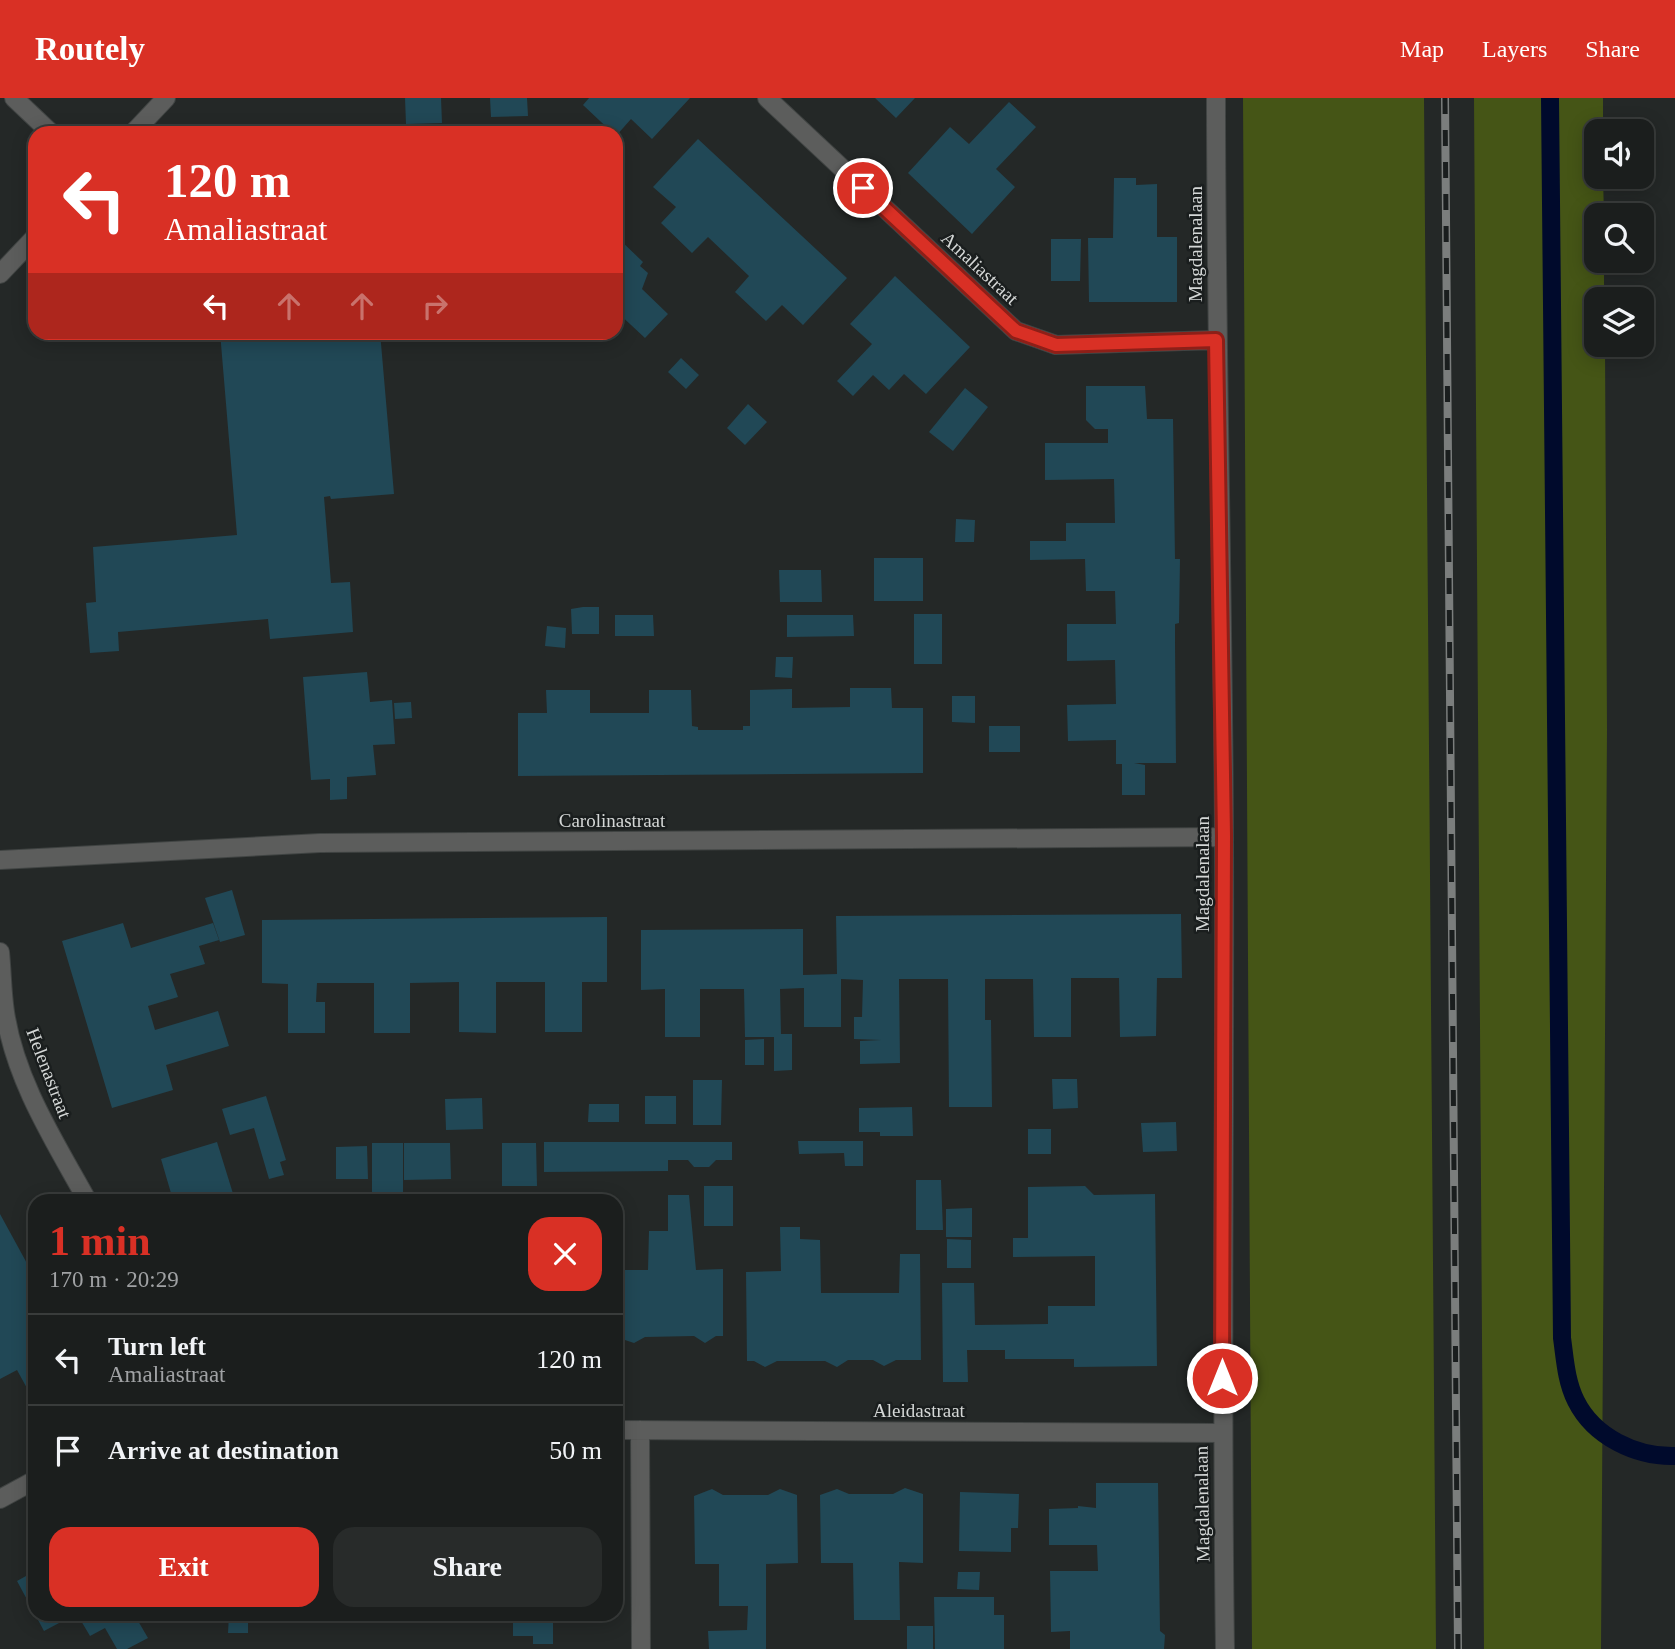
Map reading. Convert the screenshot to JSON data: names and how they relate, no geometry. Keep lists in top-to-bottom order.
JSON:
{
  "streets": {
    "street": [
      "Magdalenalaan",
      "Amaliastraat",
      "Carolinastraat",
      "Helenastraat",
      "Aleidastraat"
    ]
  },
  "crossings": [
    ["Magdalenalaan", "Amaliastraat"],
    ["Magdalenalaan", "Carolinastraat"],
    ["Magdalenalaan", "Aleidastraat"]
  ],
  "page": {
    "header": "Routely",
    "nav": ["Map", "Layers", "Share"],
    "turn": ["120 m", "Amaliastraat"],
    "heading": ["1 min", "170 m · 20:29"],
    "list": [
      {
        "name": "Turn left",
        "note": "Amaliastraat",
        "value": "120 m"
      },
      {
        "name": "Arrive at destination",
        "value": "50 m"
      }
    ],
    "buttons": ["Exit", "Share"]
  }
}
